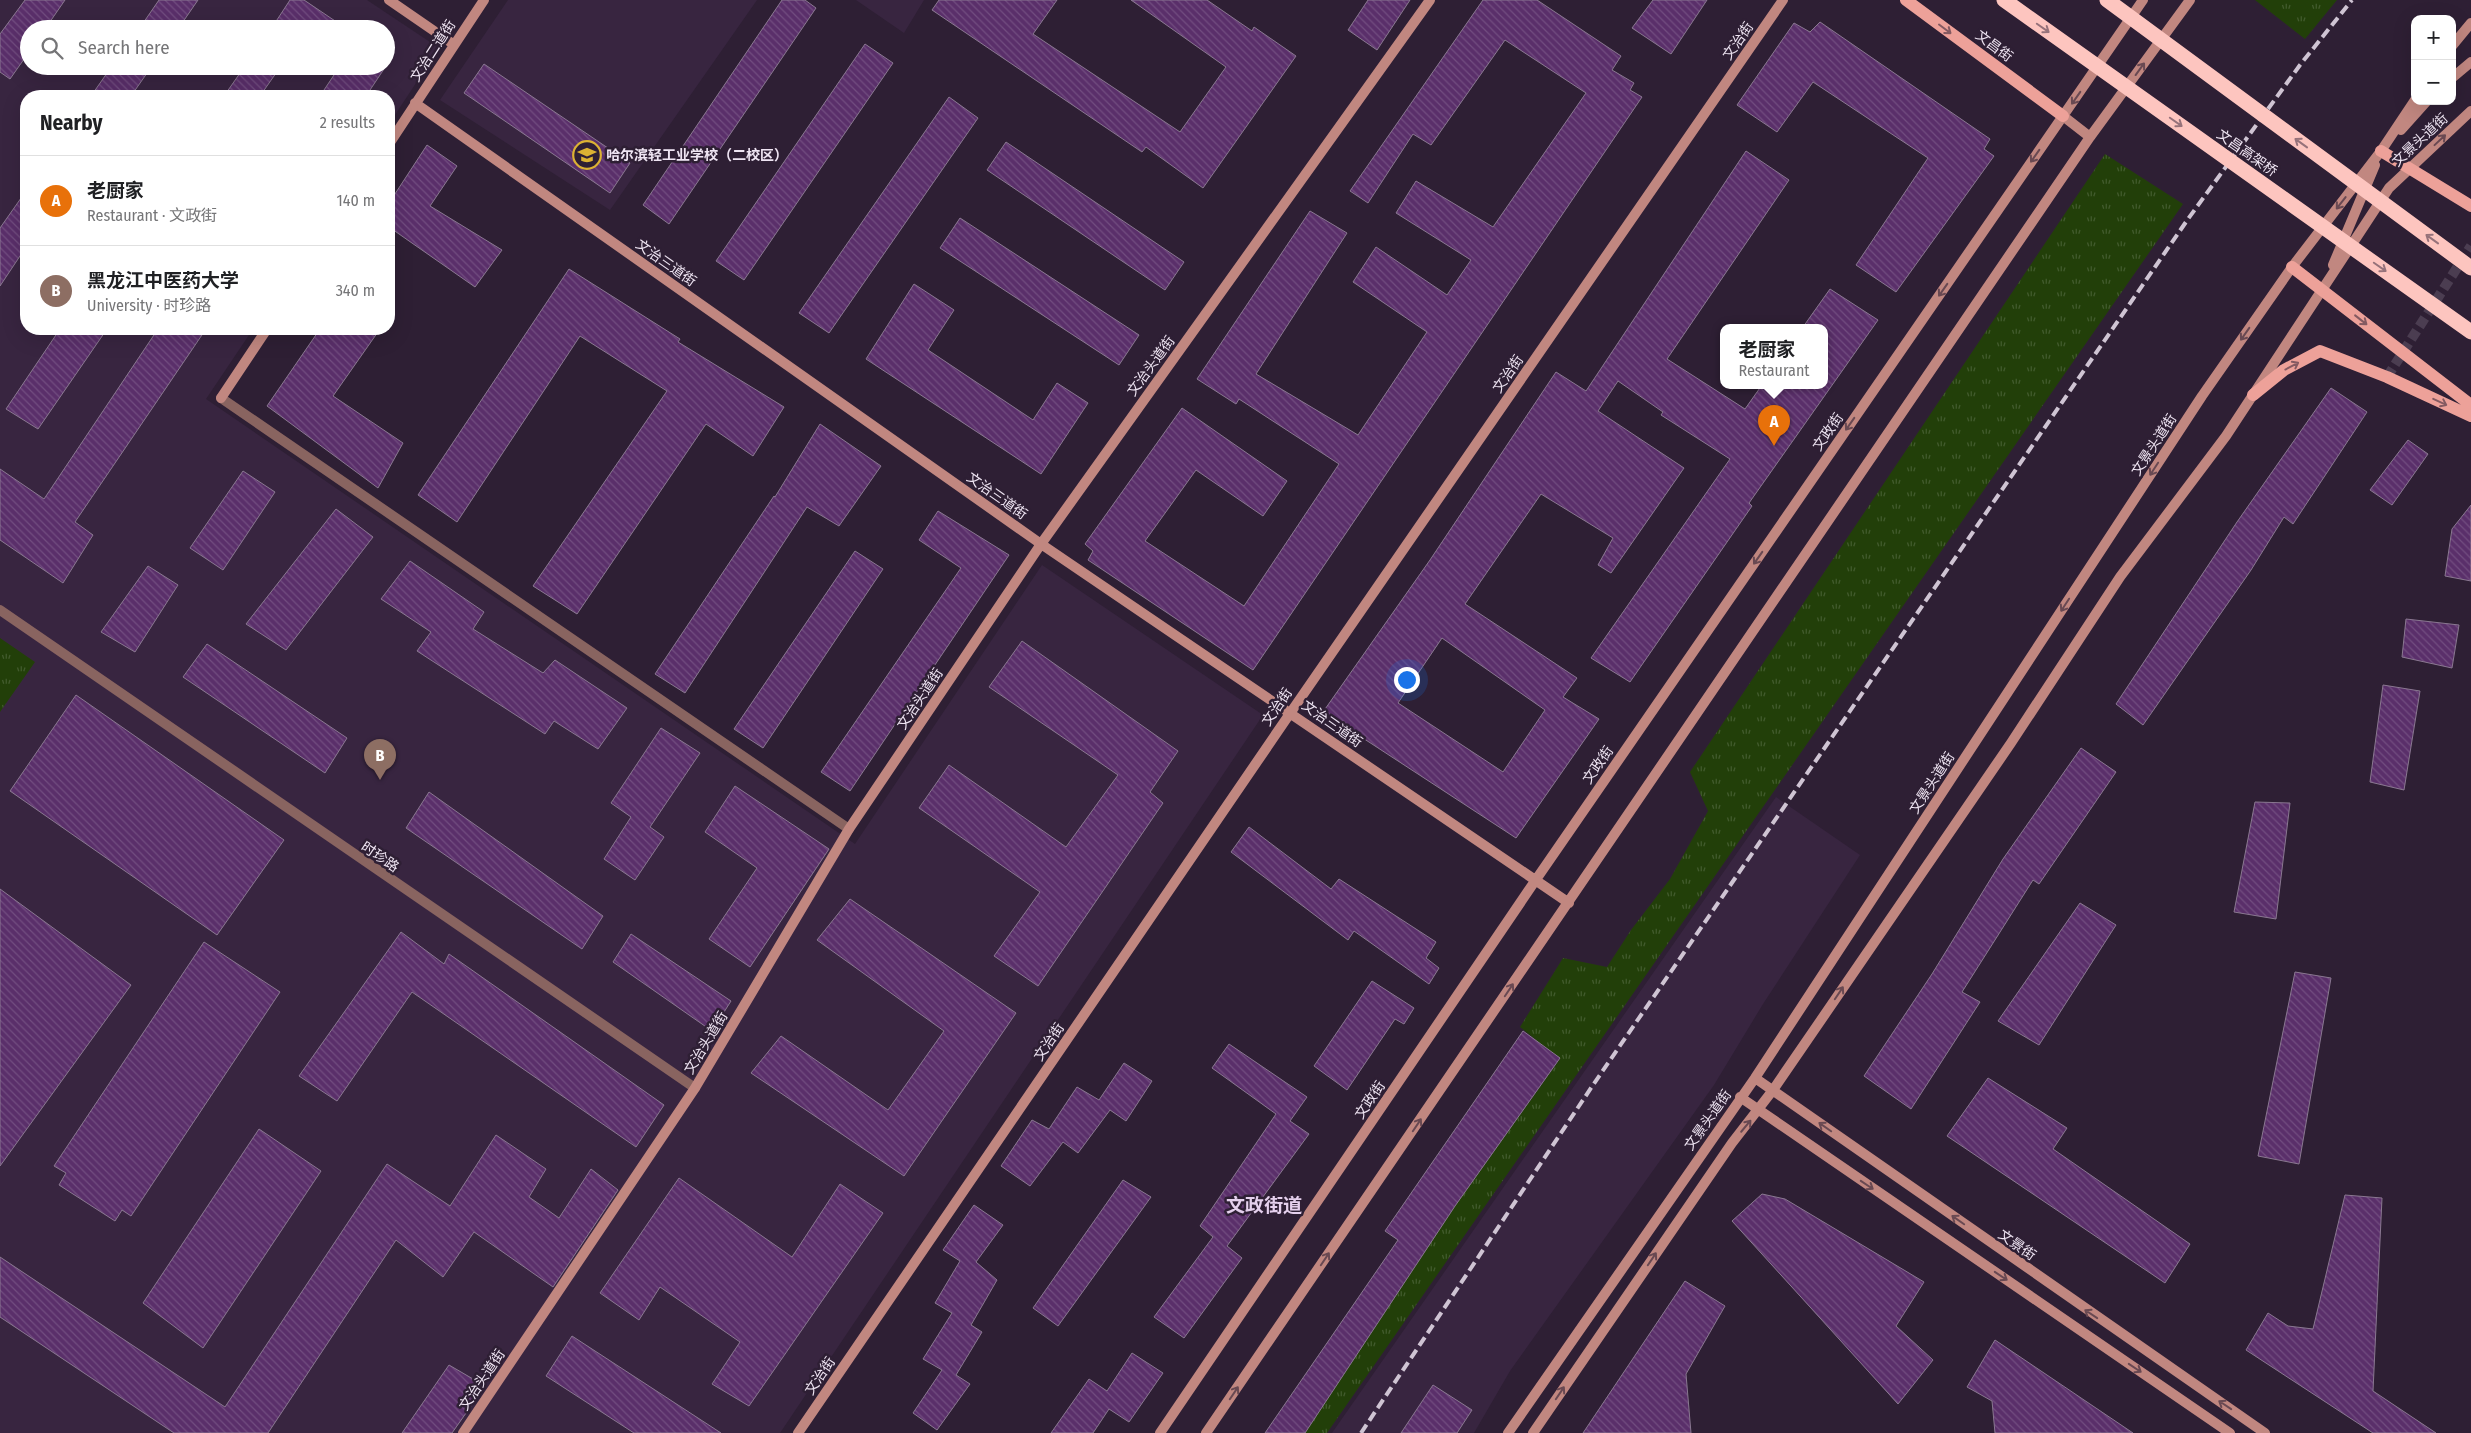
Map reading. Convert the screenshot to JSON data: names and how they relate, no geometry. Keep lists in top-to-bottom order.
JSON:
{
  "streets": {
    "highway": ["文昌高架桥"],
    "main road": [
      "文治街",
      "文昌街",
      "文治二道街",
      "文景头道街",
      "文治三道街",
      "文治头道街",
      "文政街",
      "文景街"
    ],
    "street": ["时珍路"]
  },
  "crossings": [
    ["文治街", "文治三道街"],
    ["文昌街", "文政街"],
    ["文治二道街", "文治三道街"],
    ["文景头道街", "文景街"],
    ["文治三道街", "文治头道街"],
    ["文治三道街", "文政街"],
    ["文治头道街", "时珍路"]
  ],
  "one_way": ["文昌街"],
  "districts": ["文政街道"],
  "places": {
    "school or university": ["哈尔滨轻工业学校（二校区）"]
  },
  "page": {
    "map_buttons": ["+", "−"],
    "search": "Search here",
    "heading": ["Nearby", "2 results"],
    "list": [
      {
        "mark": "A",
        "name": "老厨家",
        "note": "Restaurant · 文政街",
        "value": "140 m"
      },
      {
        "mark": "B",
        "name": "黑龙江中医药大学",
        "note": "University · 时珍路",
        "value": "340 m"
      }
    ],
    "popup": ["老厨家", "Restaurant"],
    "pins": ["A", "B"]
  }
}
